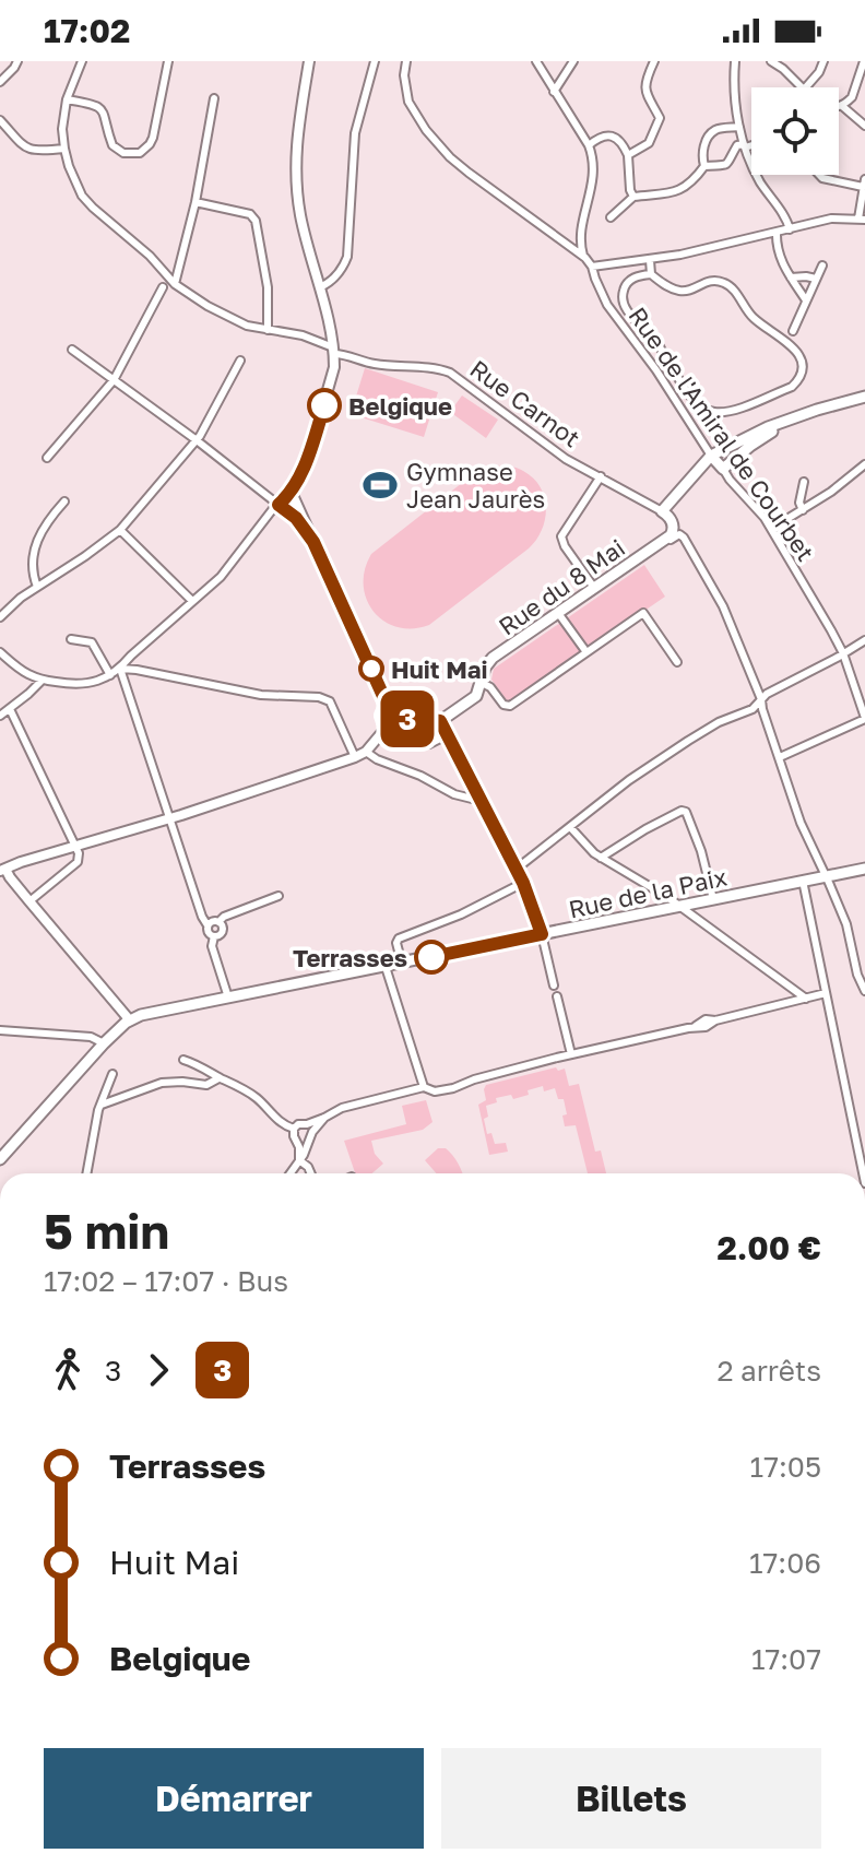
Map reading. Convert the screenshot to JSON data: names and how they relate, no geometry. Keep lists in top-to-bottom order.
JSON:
{
  "streets": {
    "main road": [
      "Rue Carnot",
      "Rue de l'Amiral de Courbet",
      "Rue du 8 Mai",
      "Rue de la Paix"
    ]
  },
  "crossings": [
    ["Rue Carnot", "Rue du 8 Mai"]
  ],
  "places": {
    "other": ["Belgique", "Huit Mai", "Terrasses"],
    "sports": ["Gymnase Jean Jaurès"]
  },
  "lines": ["bus line 3"],
  "page": {
    "status": "17:02",
    "on_map": "3",
    "heading": ["5 min", "17:02 – 17:07 · Bus", "2.00 €"],
    "legs": ["3", "3", "2 arrêts"],
    "list": [
      {
        "name": "Terrasses",
        "value": "17:05"
      },
      {
        "name": "Huit Mai",
        "value": "17:06"
      },
      {
        "name": "Belgique",
        "value": "17:07"
      }
    ],
    "buttons": ["Démarrer", "Billets"]
  }
}
